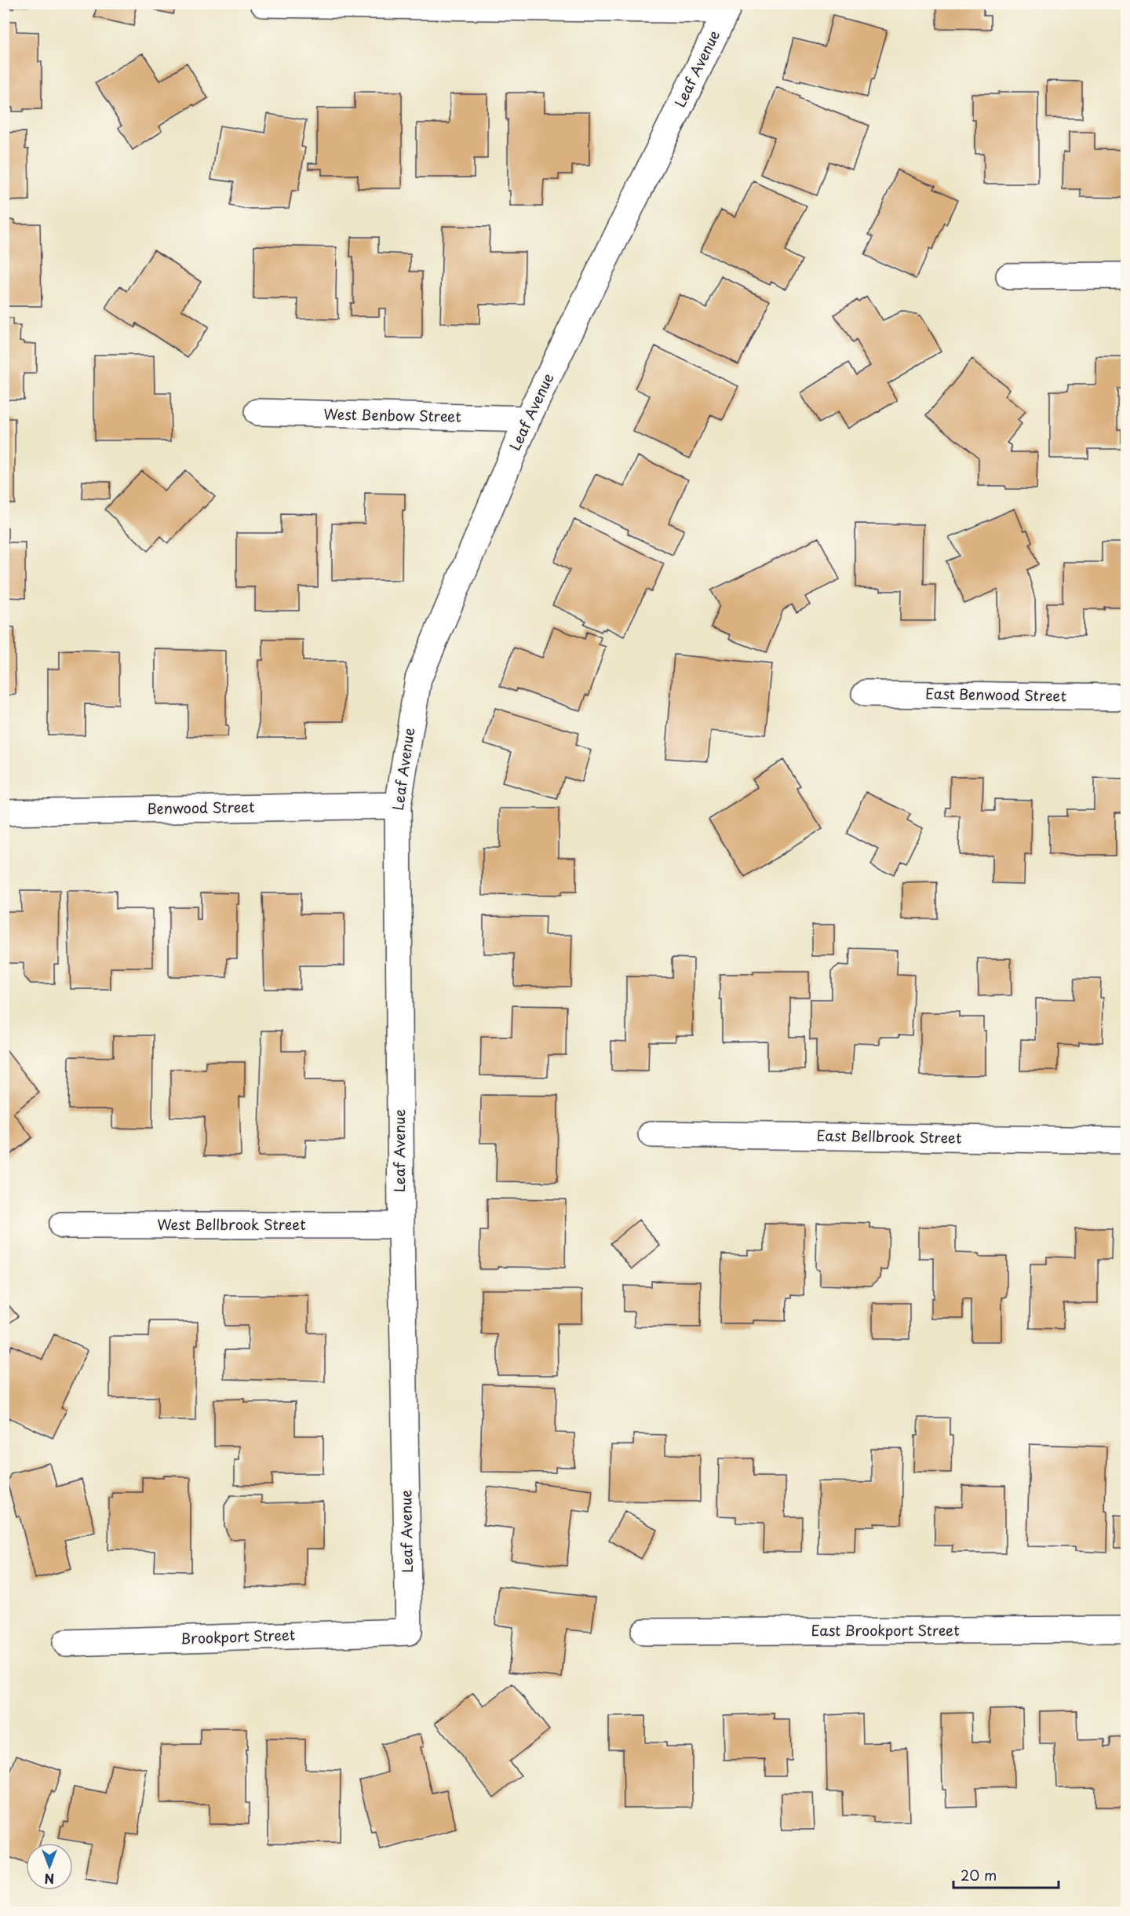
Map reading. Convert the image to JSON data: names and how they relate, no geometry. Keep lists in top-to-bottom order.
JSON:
{
  "streets": {
    "street": [
      "Leaf Avenue",
      "West Benbow Street",
      "East Benwood Street",
      "Benwood Street",
      "East Bellbrook Street",
      "West Bellbrook Street",
      "East Brookport Street",
      "Brookport Street"
    ]
  },
  "crossings": [
    ["Leaf Avenue", "West Benbow Street"],
    ["Leaf Avenue", "Benwood Street"],
    ["Leaf Avenue", "West Bellbrook Street"],
    ["Leaf Avenue", "Brookport Street"]
  ],
  "scale_bar": "20 m",
  "north": "bottom"
}
